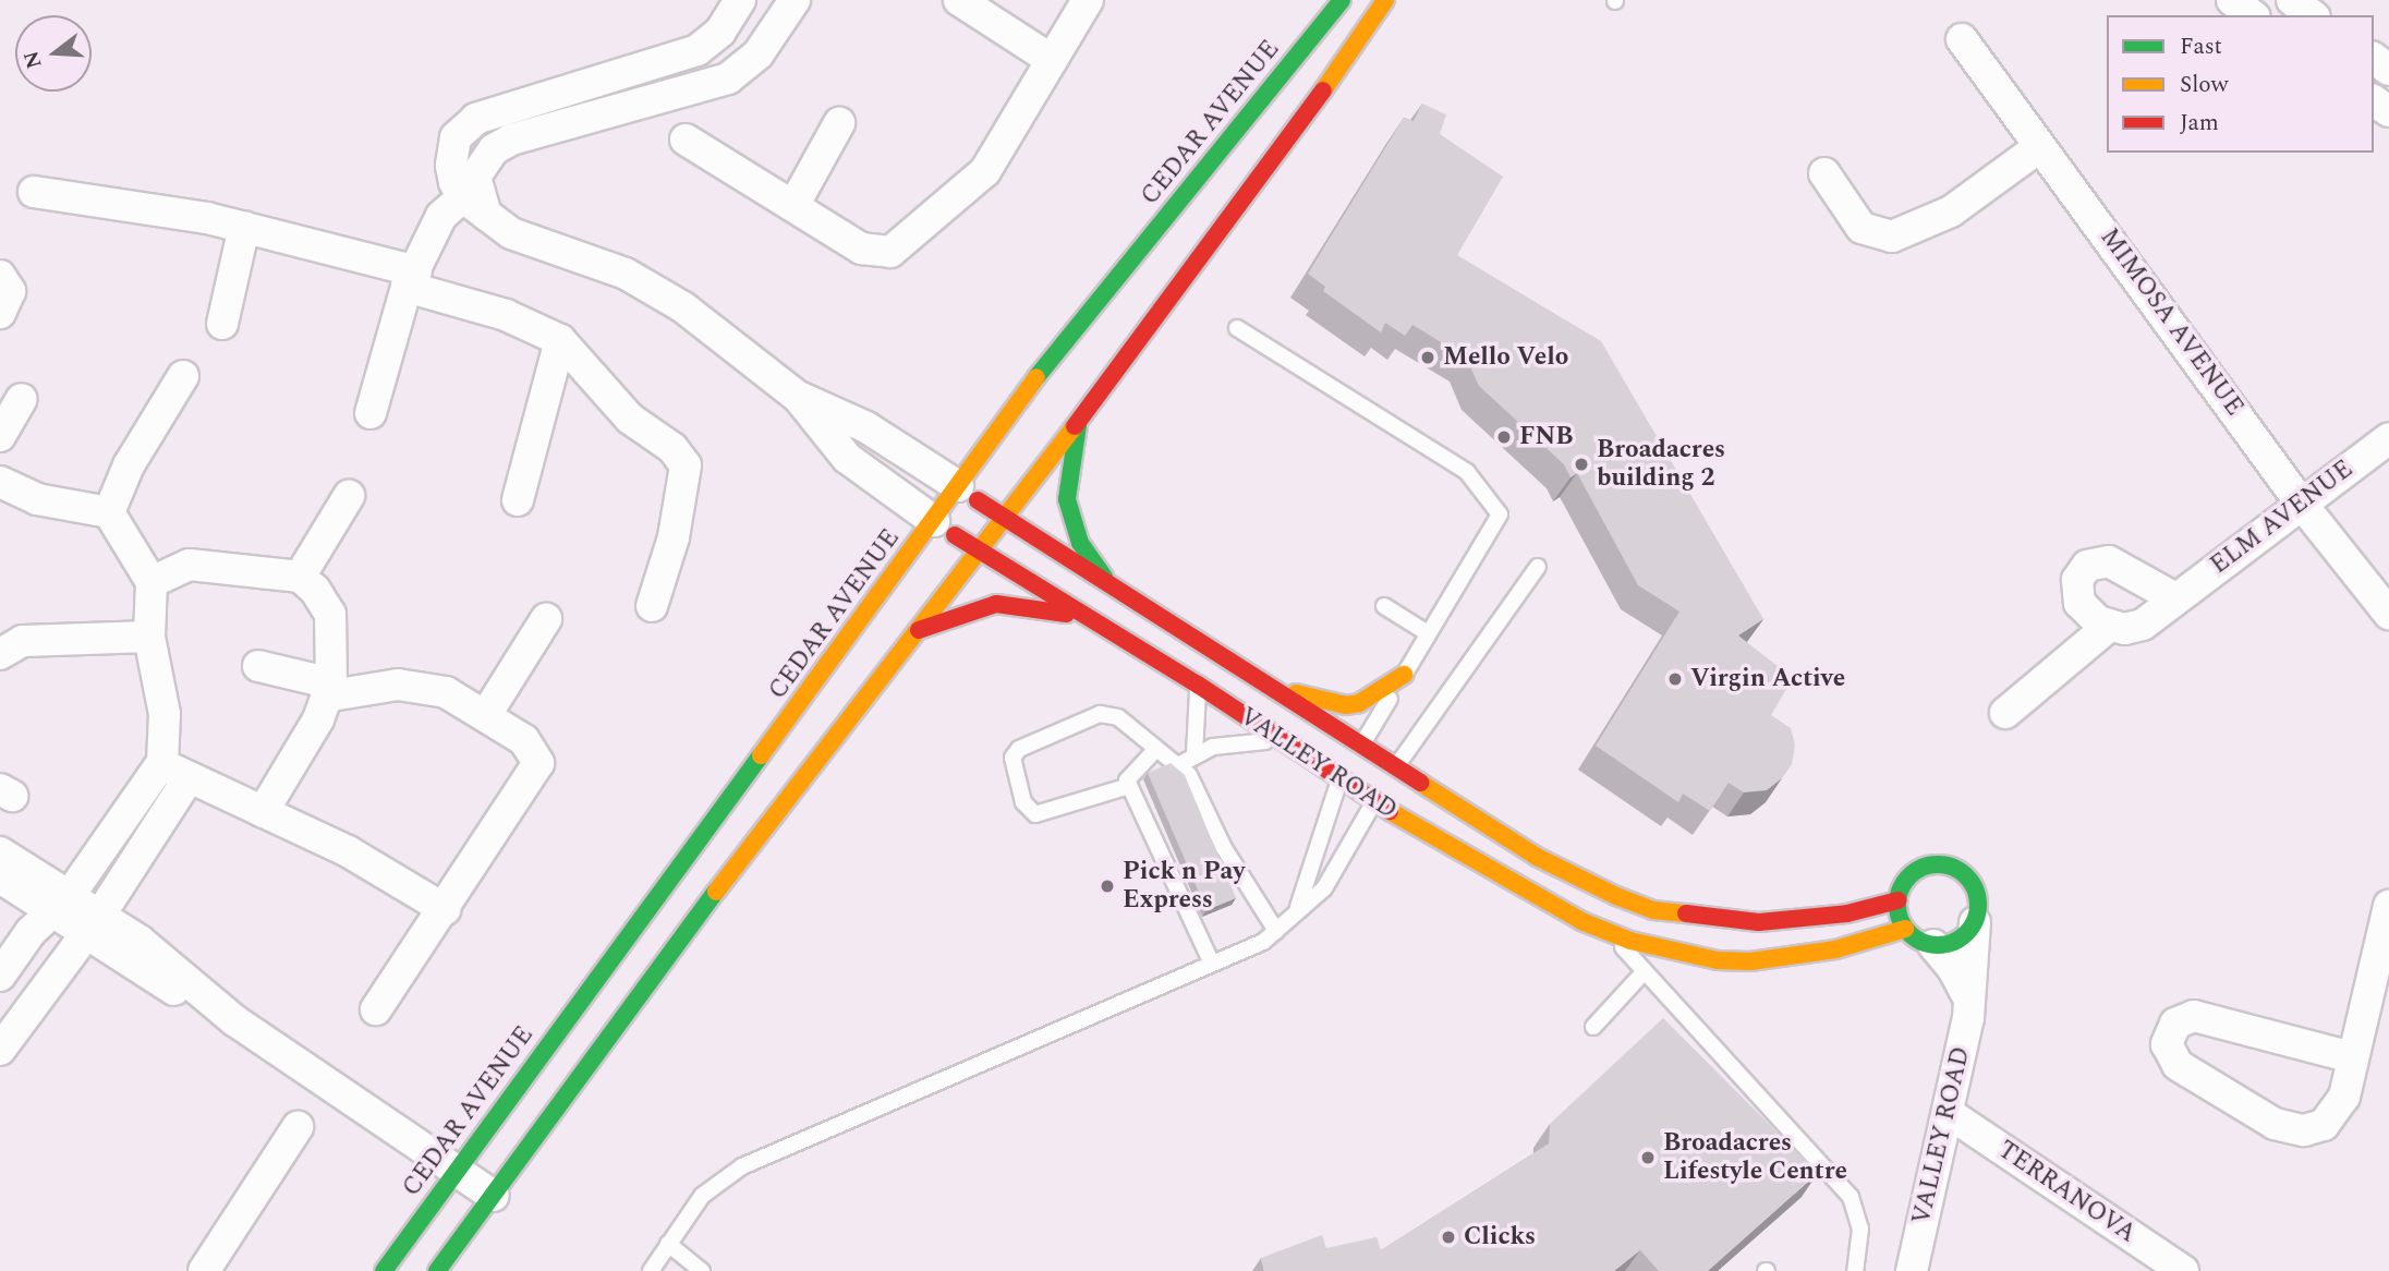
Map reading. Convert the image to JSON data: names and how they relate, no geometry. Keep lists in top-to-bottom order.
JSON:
{
  "streets": {
    "main road": ["CEDAR AVENUE", "VALLEY ROAD"],
    "street": ["MIMOSA AVENUE", "ELM AVENUE", "TERRANOVA"]
  },
  "crossings": [
    ["CEDAR AVENUE", "VALLEY ROAD"],
    ["MIMOSA AVENUE", "ELM AVENUE"],
    ["VALLEY ROAD", "TERRANOVA"]
  ],
  "places": [
    "Mello Velo",
    "FNB",
    "Broadacres building 2",
    "Virgin Active",
    "Pick n Pay Express",
    "Broadacres Lifestyle Centre",
    "Clicks"
  ],
  "legend": ["Fast", "Slow", "Jam"],
  "north": "left"
}
